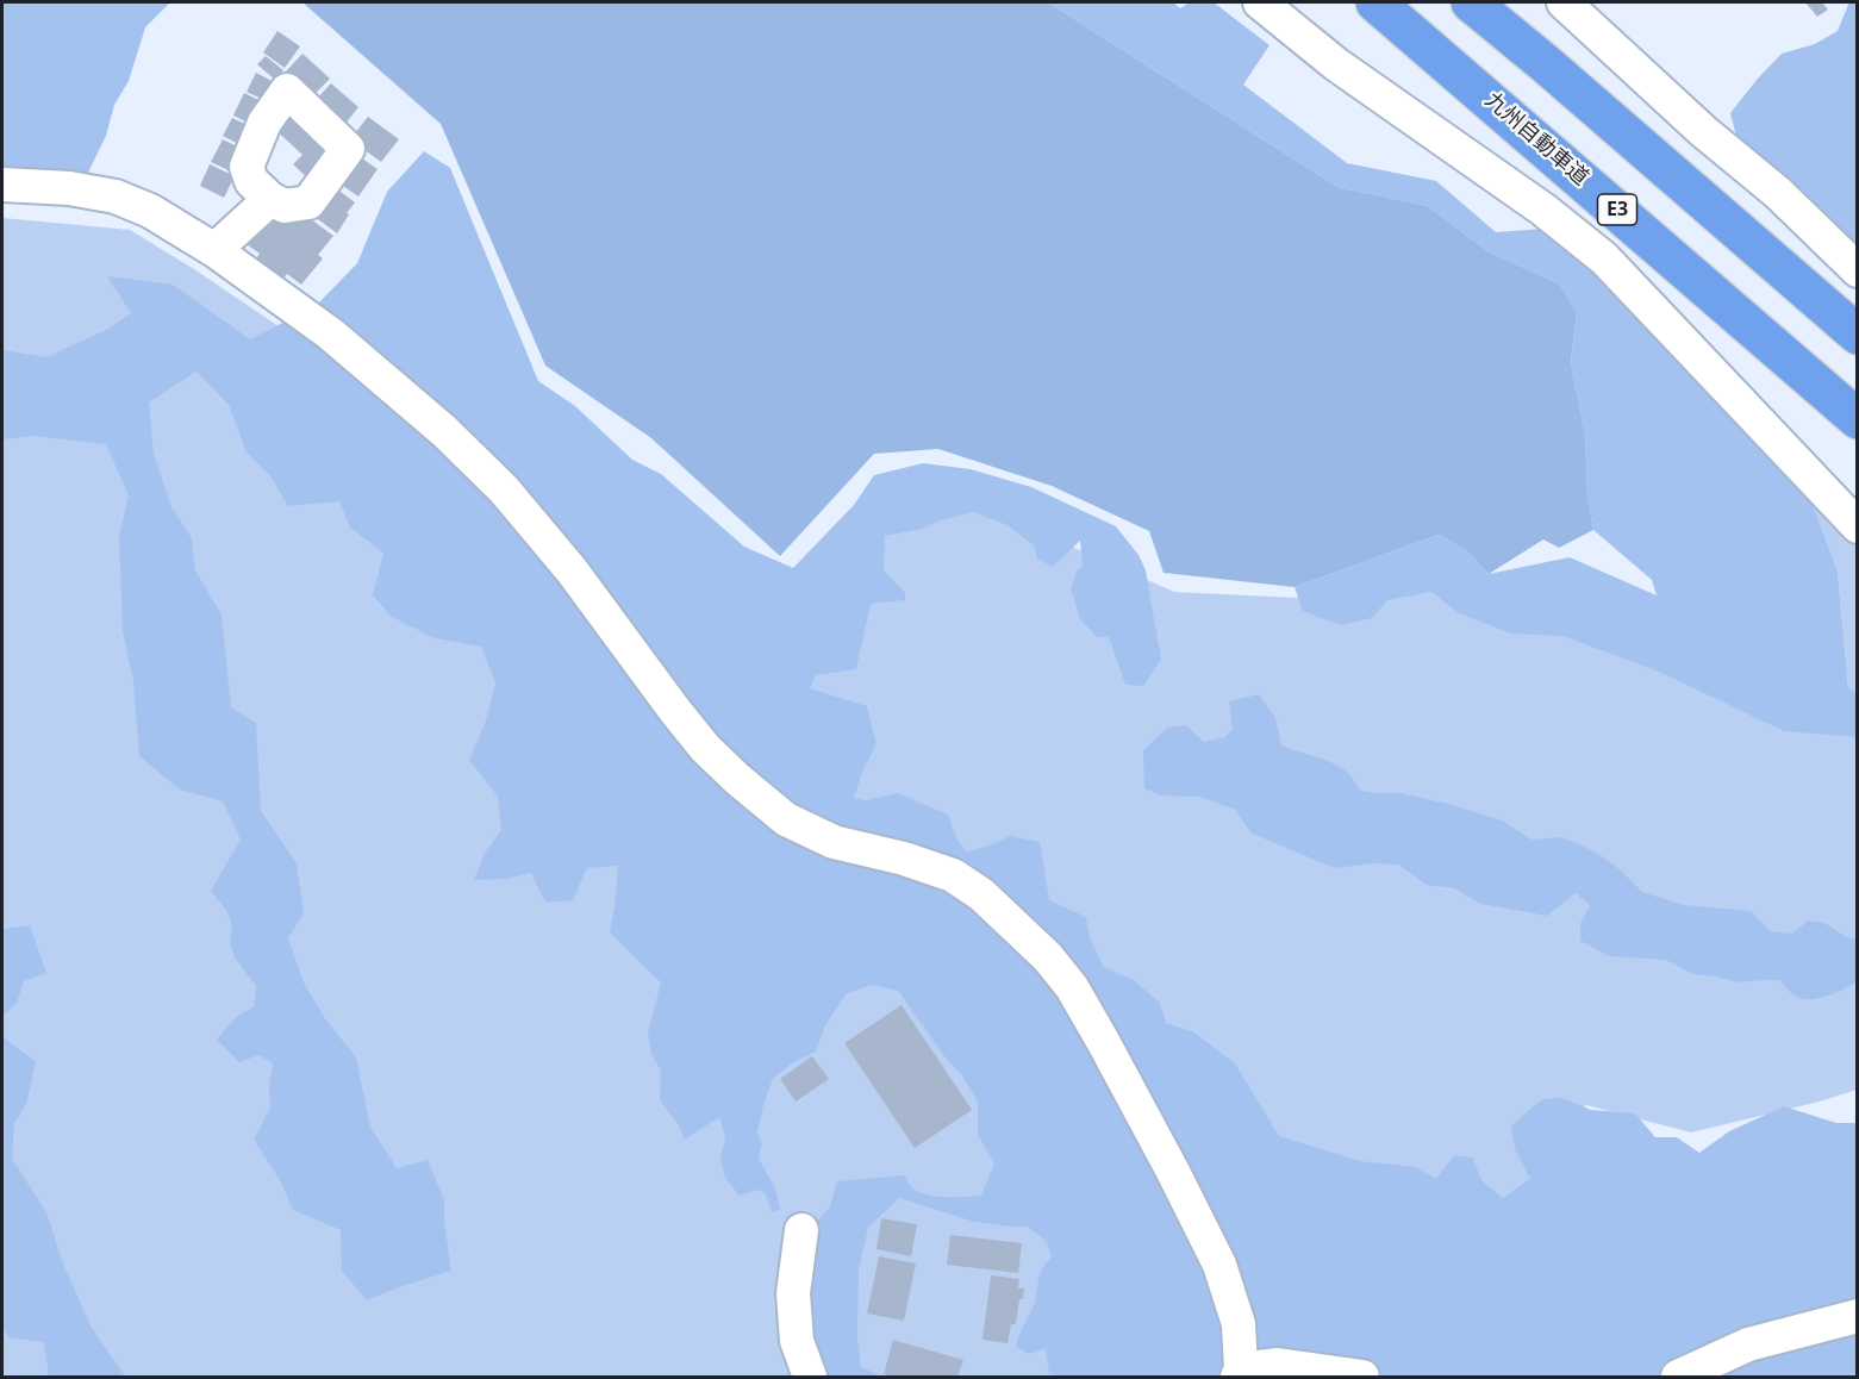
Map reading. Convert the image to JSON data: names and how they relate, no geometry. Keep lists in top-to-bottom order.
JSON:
{
  "streets": {
    "highway": ["九州自動車道", "E3"]
  }
}
